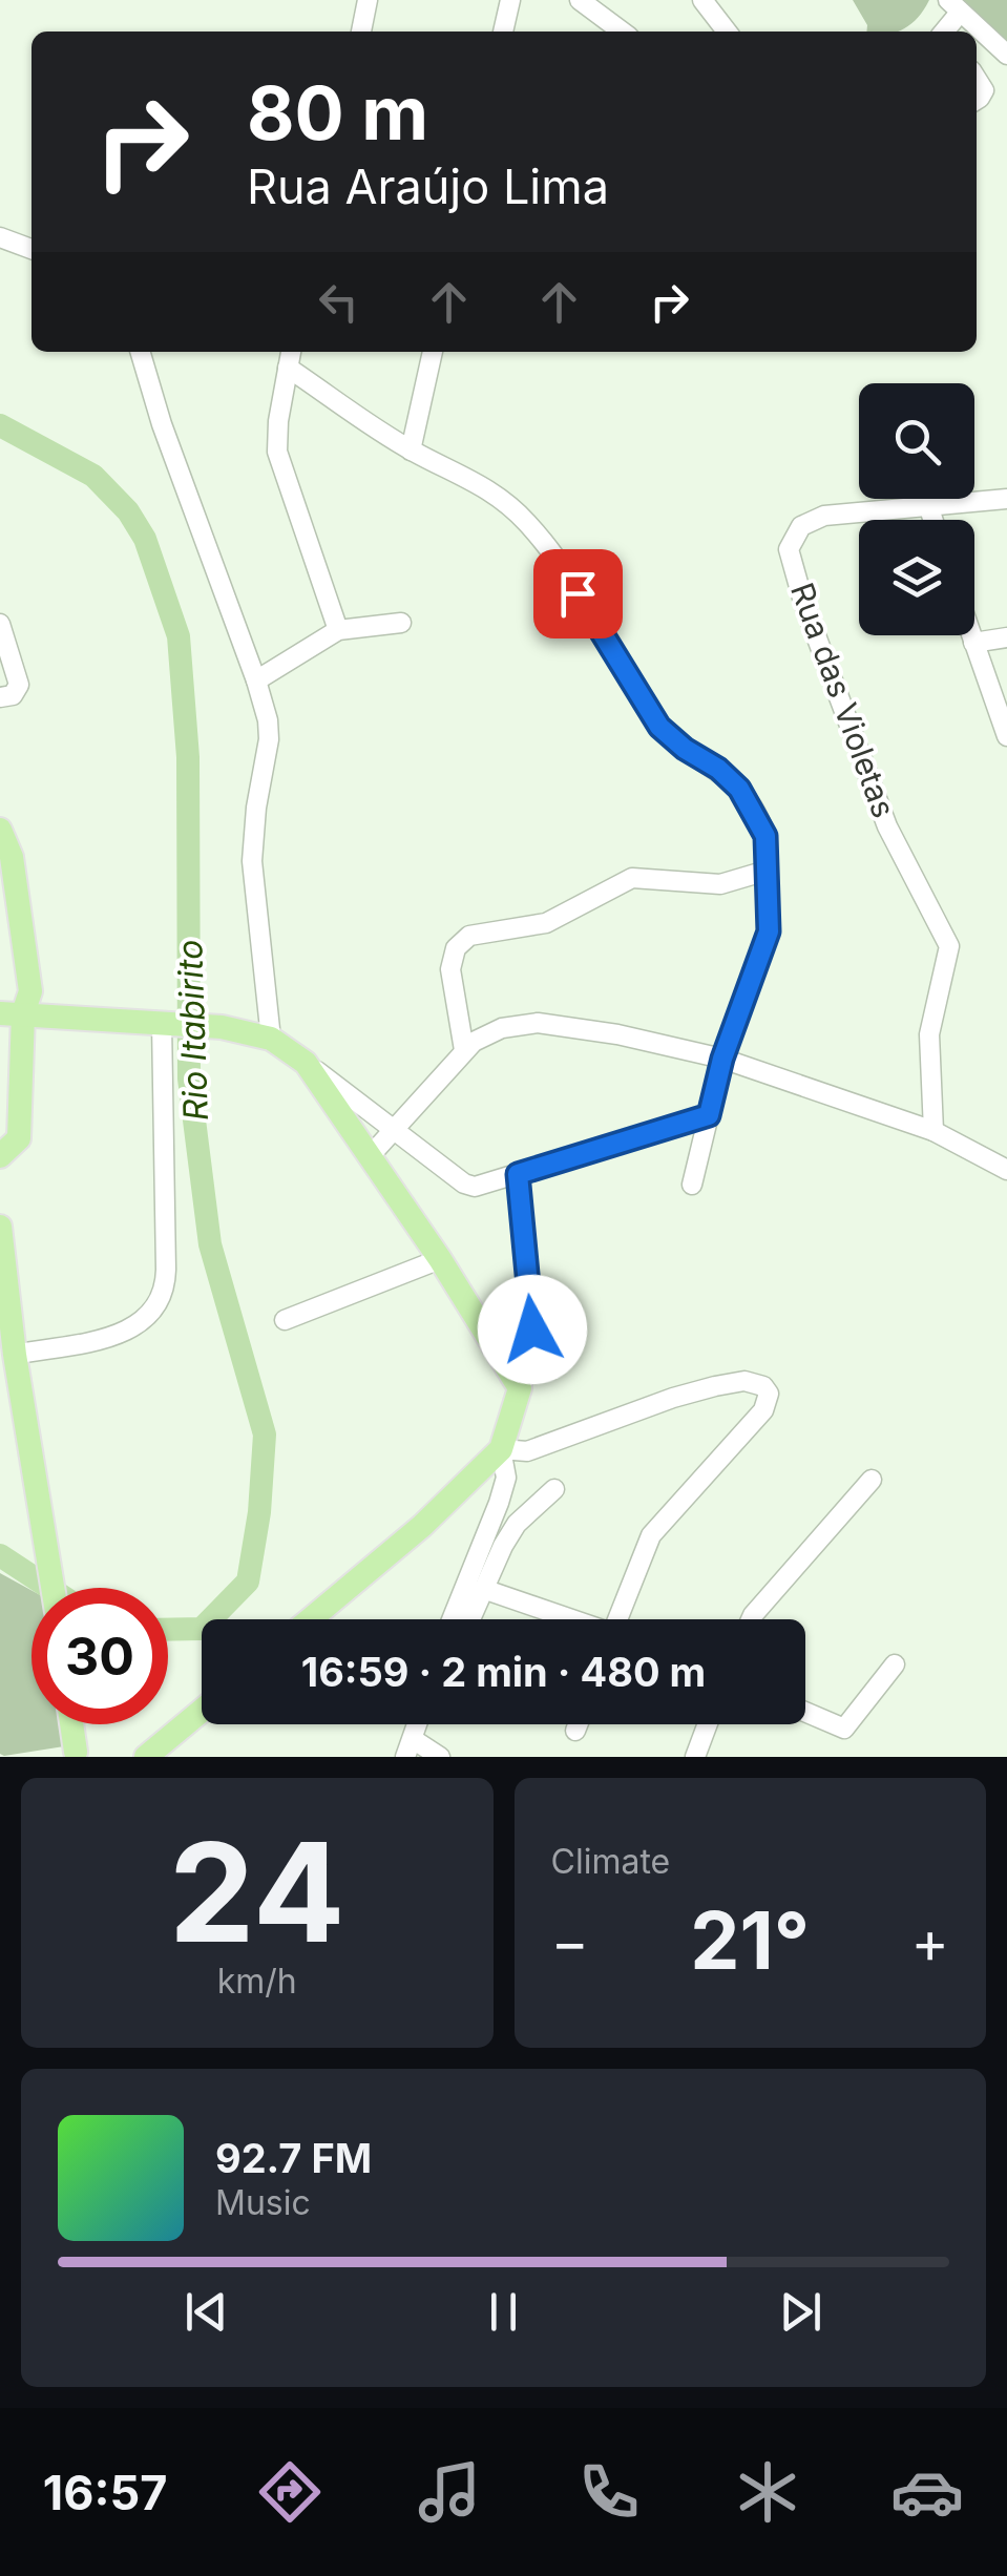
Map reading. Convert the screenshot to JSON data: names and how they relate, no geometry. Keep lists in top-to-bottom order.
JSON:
{
  "streets": {
    "street": ["Rua das Violetas"]
  },
  "water": ["Rio Itabirito"],
  "page": {
    "turn": ["80 m", "Rua Araújo Lima"],
    "limit": "30",
    "trip": "16:59 · 2 min · 480 m",
    "tile": [
      ["24", "km/h"],
      "Climate"
    ],
    "heat": ["−", "21°", "+"],
    "song": ["92.7 FM", "Music"],
    "tabs": "16:57"
  }
}
